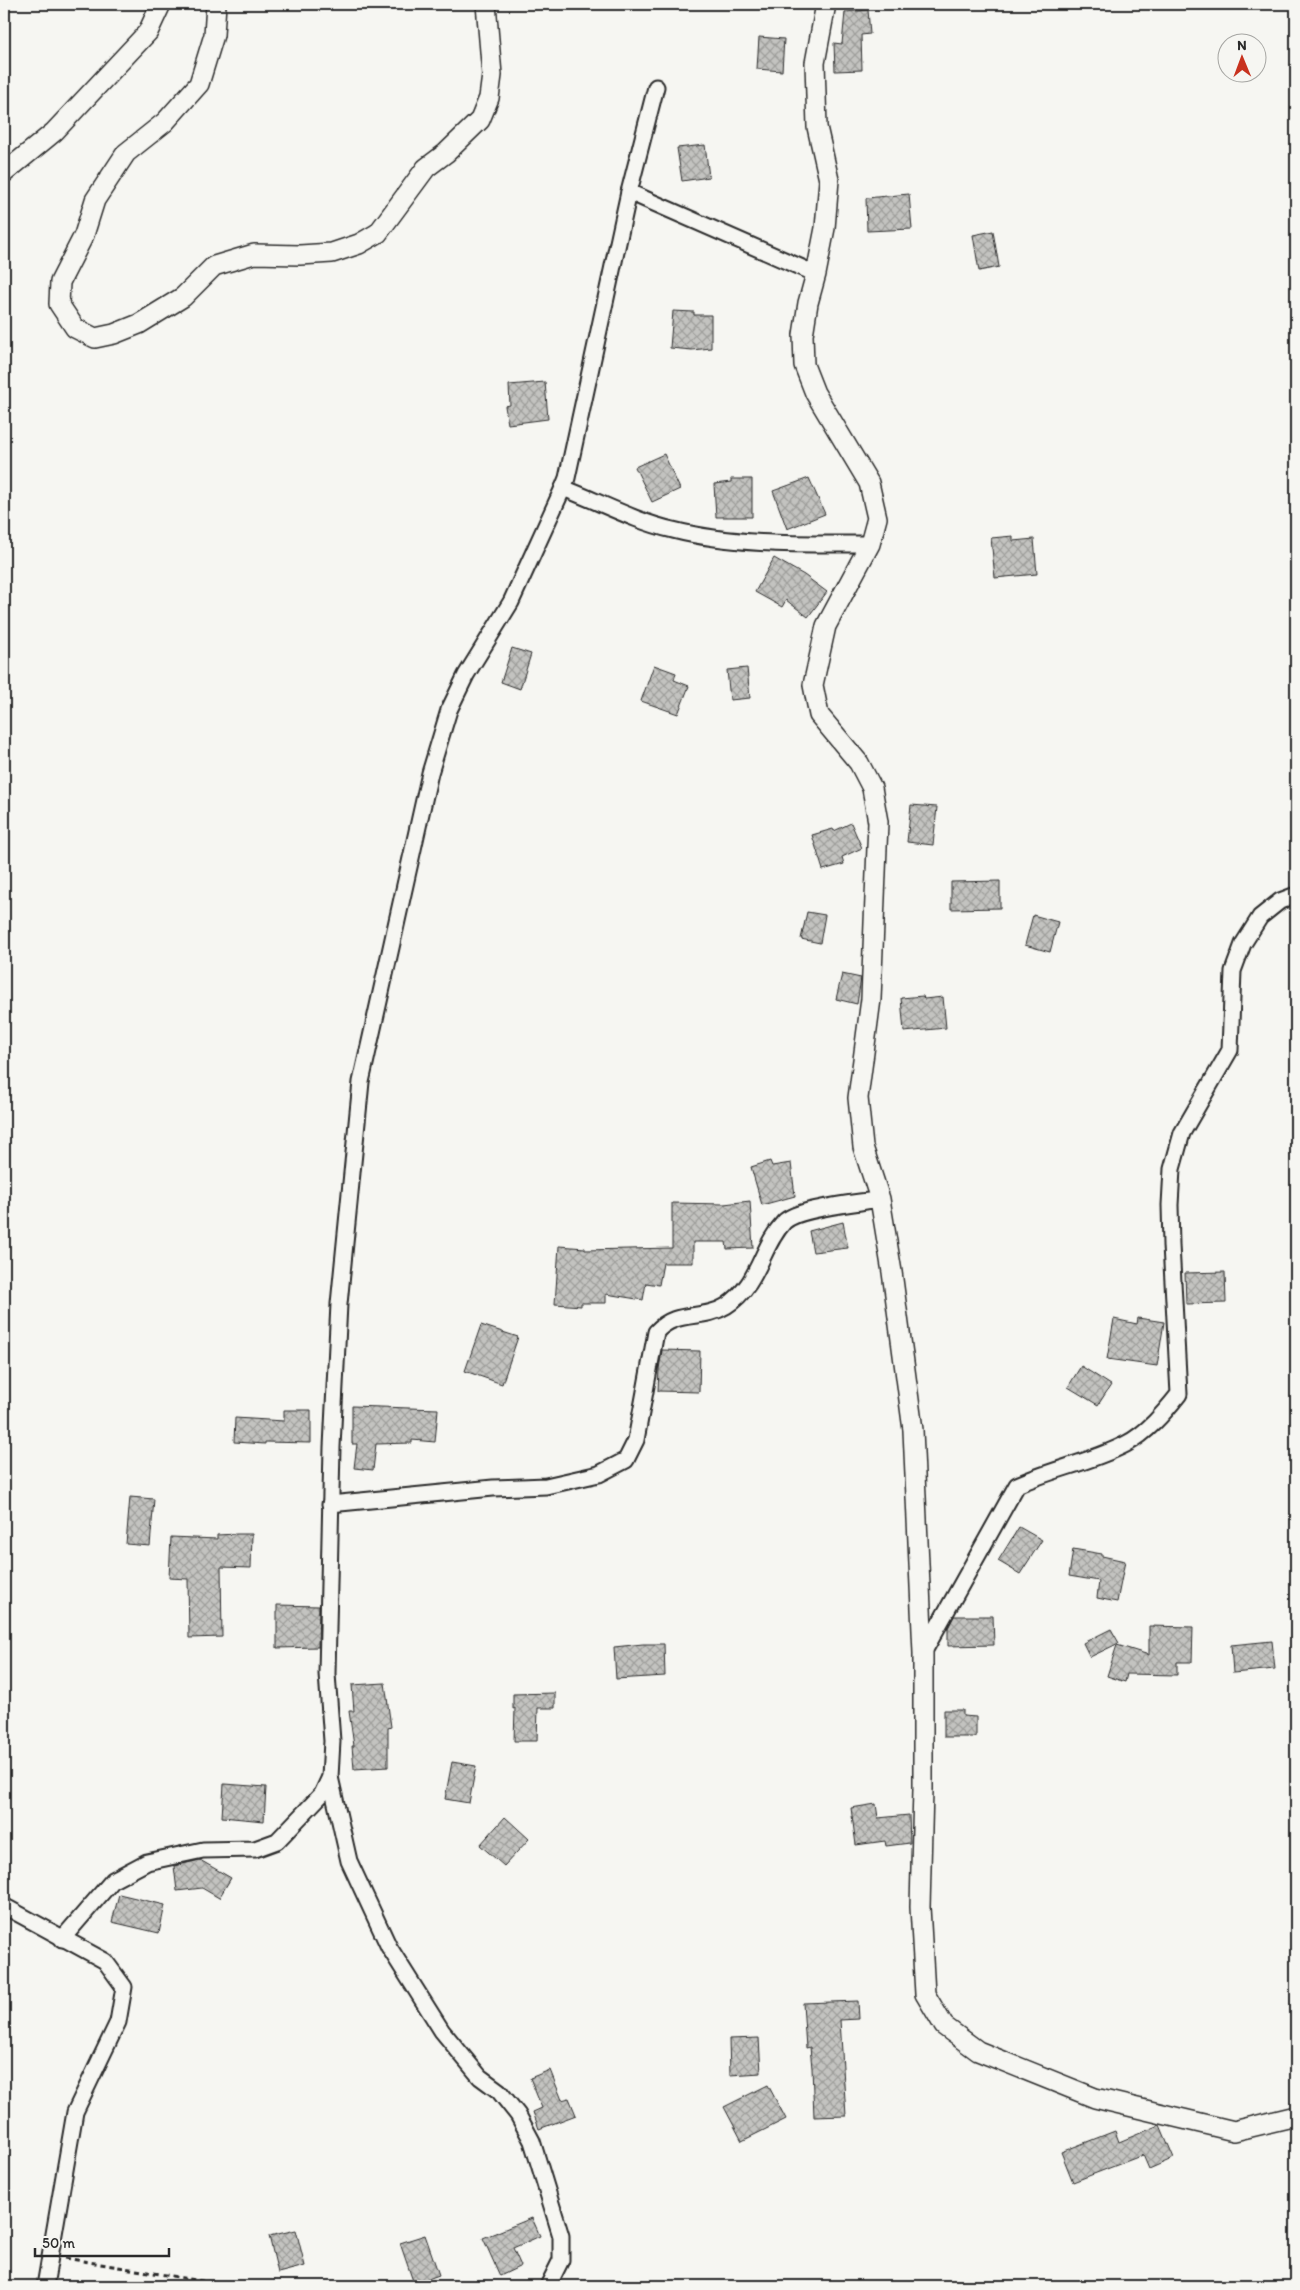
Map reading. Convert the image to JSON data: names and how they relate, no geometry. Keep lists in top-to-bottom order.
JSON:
{
  "scale_bar": "50 m",
  "north": "top"
}
